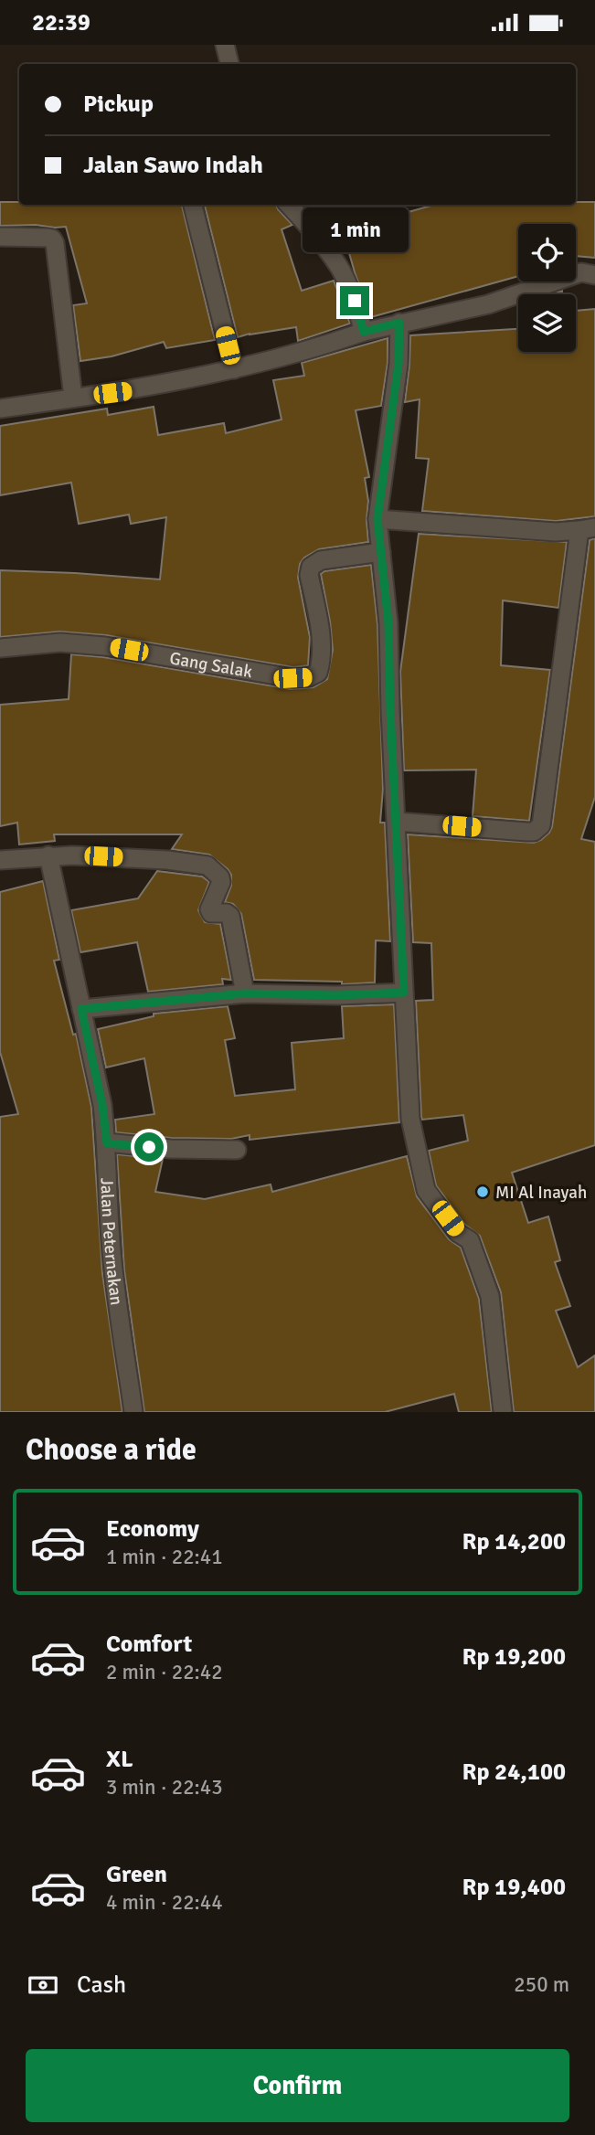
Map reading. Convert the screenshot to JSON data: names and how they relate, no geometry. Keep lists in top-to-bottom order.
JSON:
{
  "streets": {
    "street": ["Gang Salak", "Jalan Peternakan"]
  },
  "places": ["MI Al Inayah"],
  "page": {
    "status": "22:39",
    "banner": ["Pickup", "Jalan Sawo Indah"],
    "bubble": "1 min",
    "heading": "Choose a ride",
    "list": [
      {
        "name": "Economy",
        "note": "1 min · 22:41",
        "value": "Rp 14,200"
      },
      {
        "name": "Comfort",
        "note": "2 min · 22:42",
        "value": "Rp 19,200"
      },
      {
        "name": "XL",
        "note": "3 min · 22:43",
        "value": "Rp 24,100"
      },
      {
        "name": "Green",
        "note": "4 min · 22:44",
        "value": "Rp 19,400"
      }
    ],
    "pay": ["Cash", "250 m"],
    "buttons": "Confirm"
  }
}
